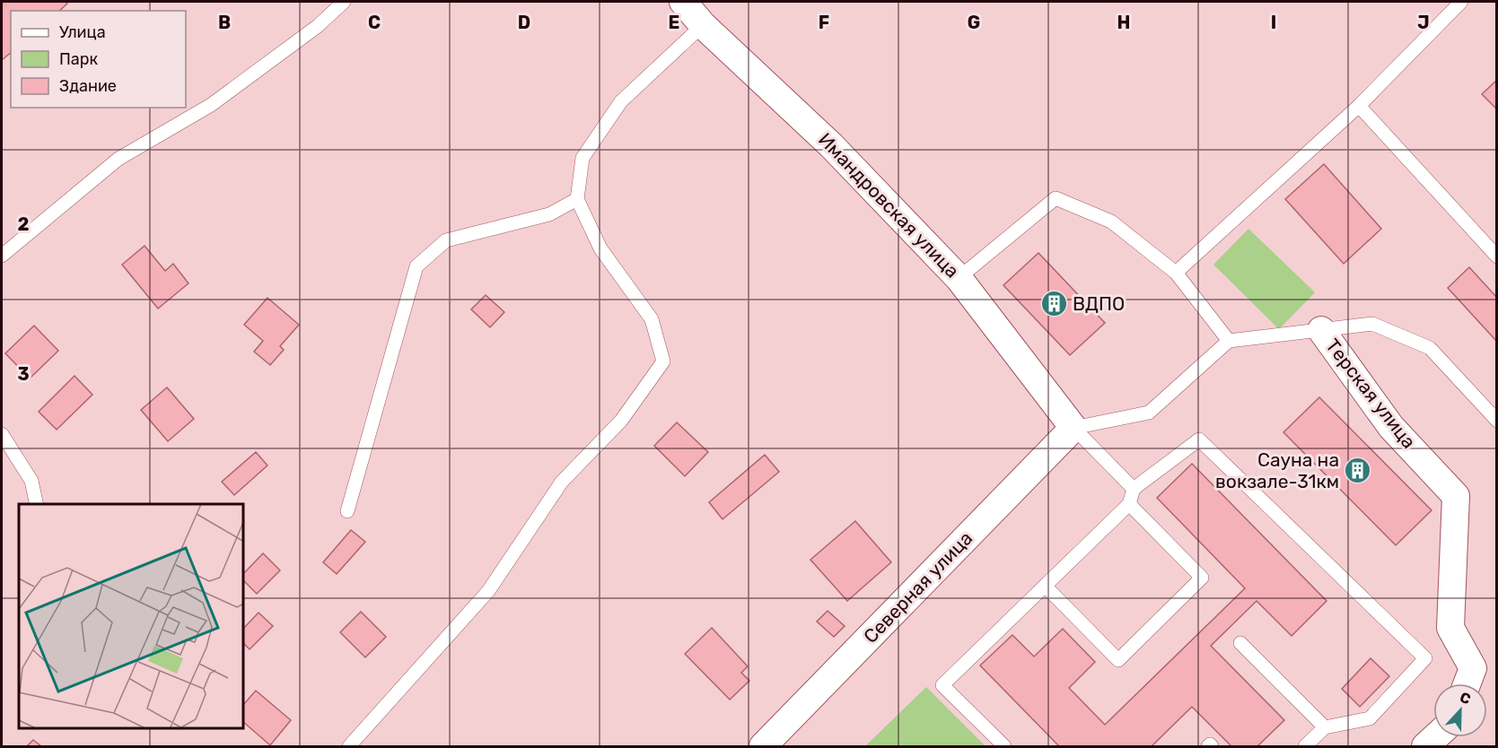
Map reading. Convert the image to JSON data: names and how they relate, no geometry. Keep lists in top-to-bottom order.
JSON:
{
  "streets": {
    "street": ["Имандровская улица", "Терская улица", "Северная улица"]
  },
  "crossings": [
    ["Имандровская улица", "Северная улица"]
  ],
  "places": {
    "building": ["ВДПО", "Сауна на вокзале-31км"]
  },
  "legend": ["Улица", "Парк", "Здание"],
  "north": "top",
  "grid": {
    "columns": [
      "B",
      "C",
      "D",
      "E",
      "F",
      "G",
      "H",
      "I",
      "J"
    ],
    "rows": ["2", "3"]
  }
}
